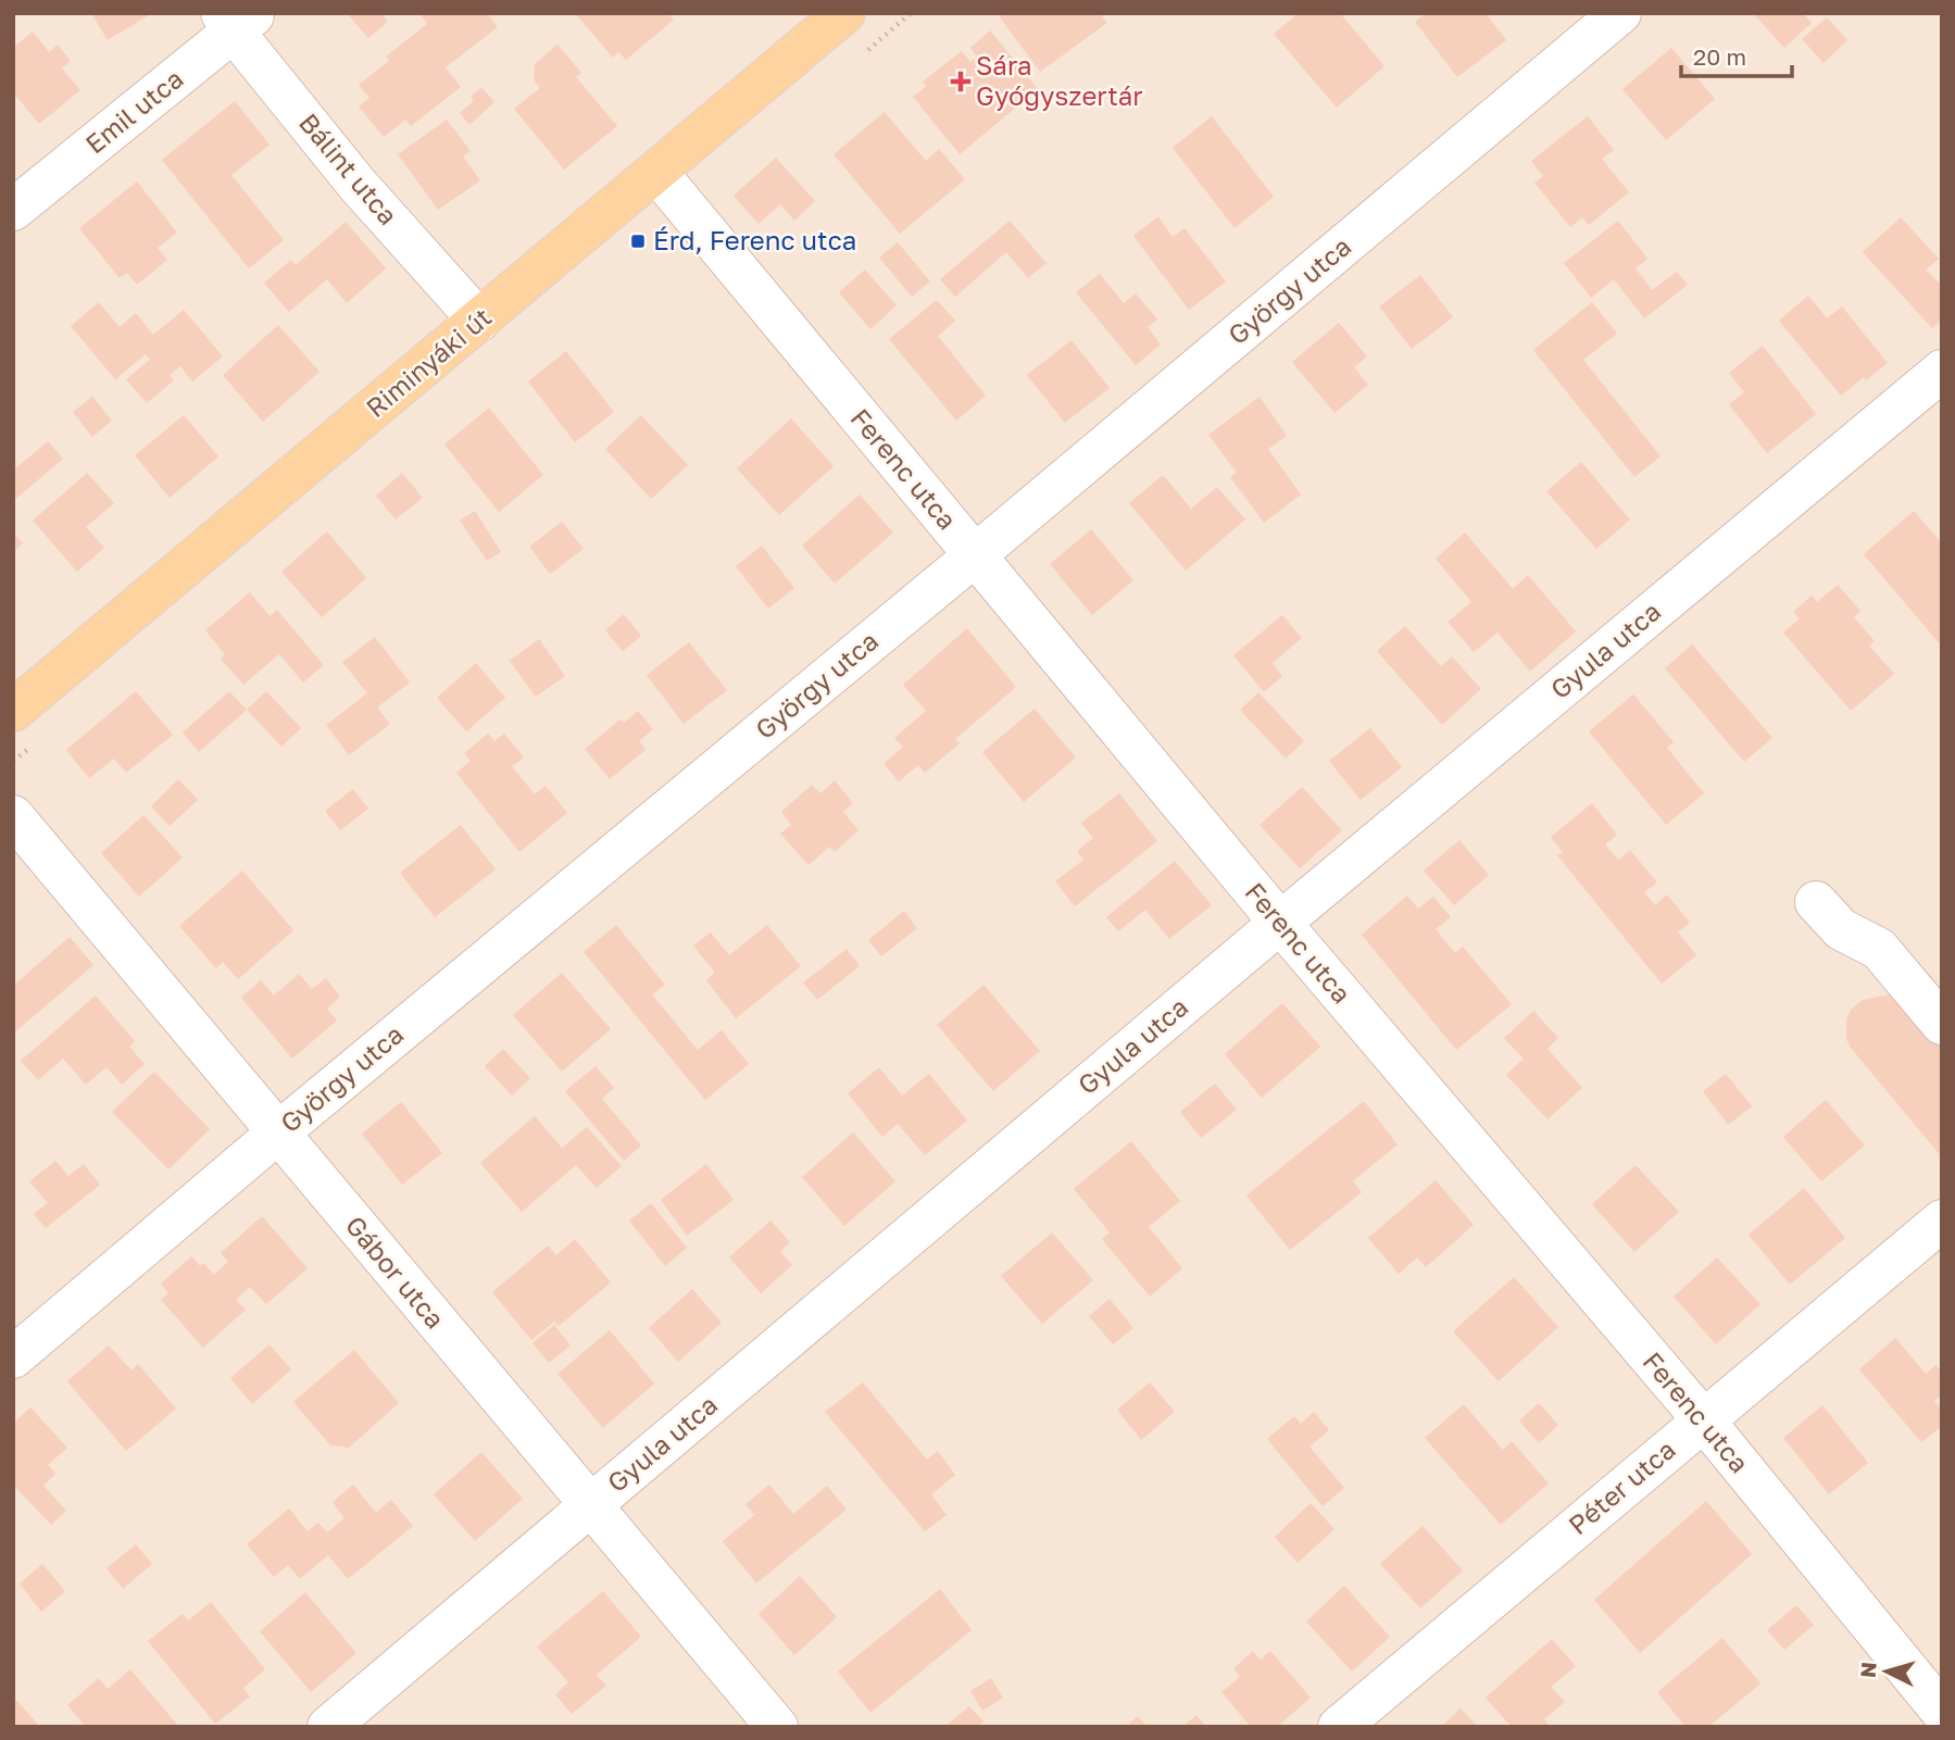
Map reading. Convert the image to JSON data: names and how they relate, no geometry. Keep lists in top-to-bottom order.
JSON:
{
  "streets": {
    "main road": ["Riminyáki út"],
    "street": [
      "Emil utca",
      "Bálint utca",
      "György utca",
      "Ferenc utca",
      "Gyula utca",
      "Gábor utca",
      "Péter utca"
    ]
  },
  "crossings": [
    ["Emil utca", "Bálint utca"],
    ["Bálint utca", "Riminyáki út"],
    ["György utca", "Ferenc utca"],
    ["György utca", "Gábor utca"],
    ["Riminyáki út", "Ferenc utca"],
    ["Ferenc utca", "Gyula utca"],
    ["Ferenc utca", "Péter utca"],
    ["Gyula utca", "Gábor utca"]
  ],
  "places": {
    "health": ["Sára Gyógyszertár"],
    "transit": ["Érd, Ferenc utca"]
  },
  "scale_bar": "20 m",
  "north": "left"
}
